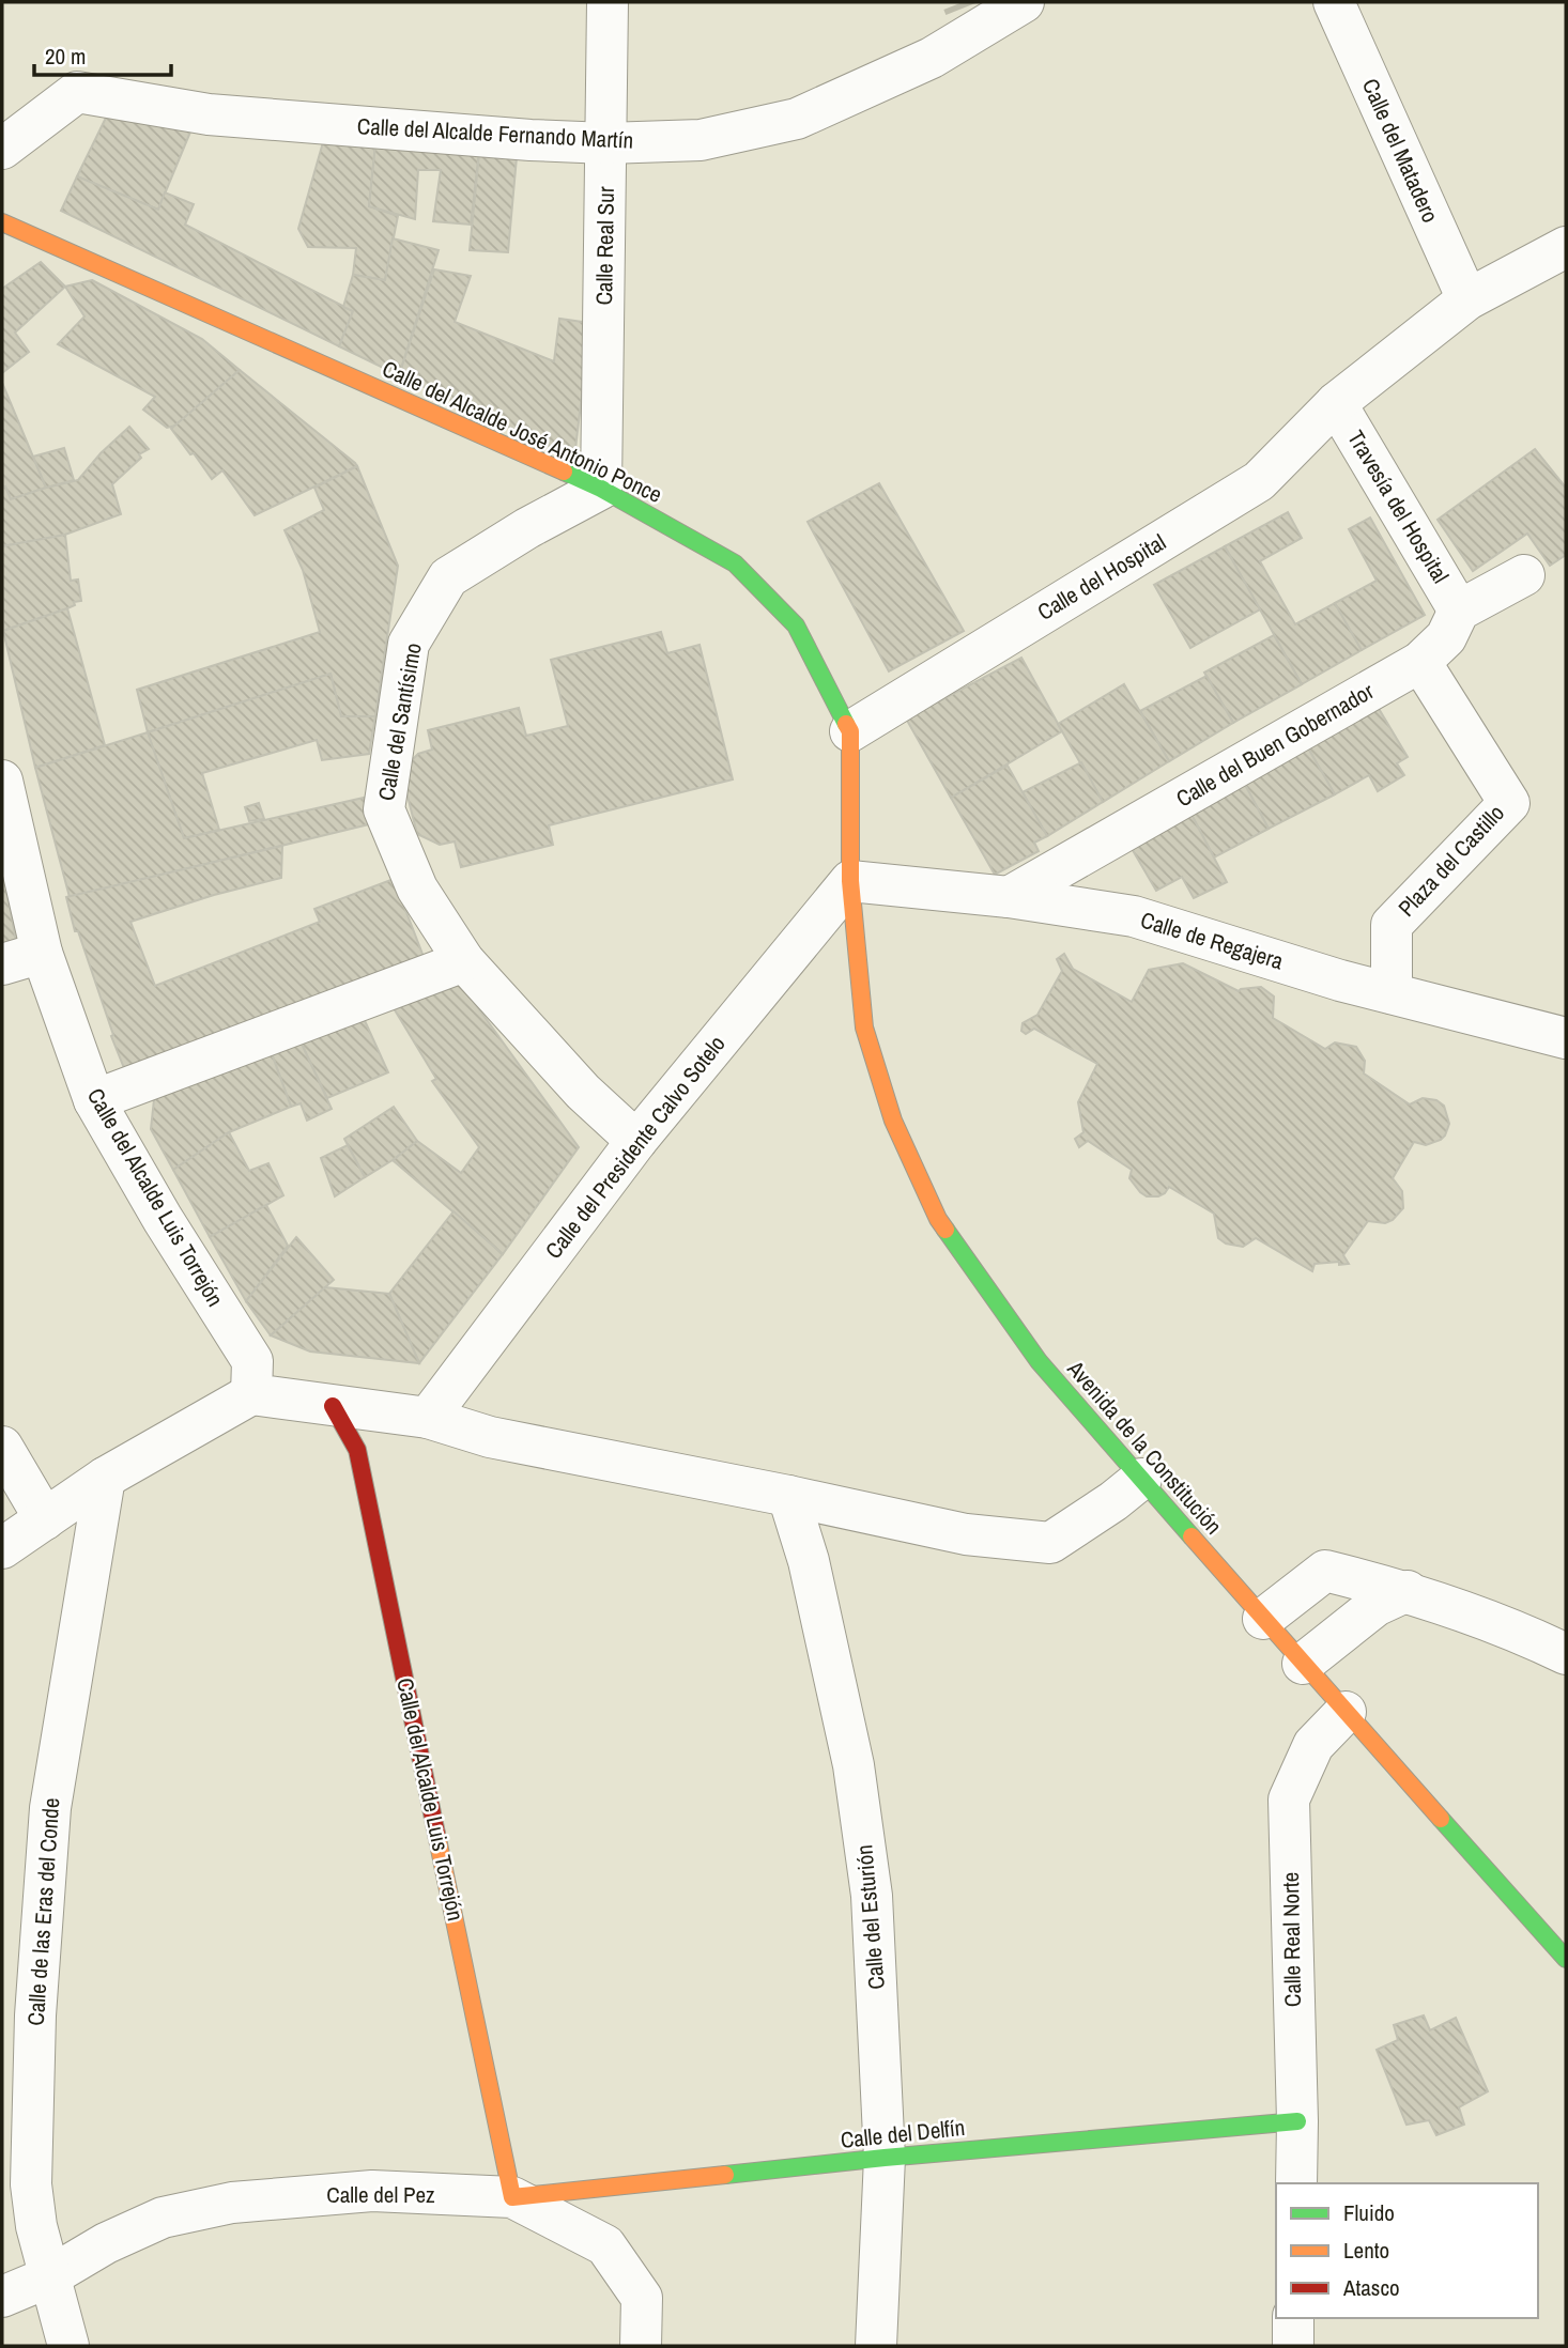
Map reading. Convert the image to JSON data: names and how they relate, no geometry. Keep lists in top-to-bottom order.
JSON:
{
  "streets": {
    "street": [
      "Calle del Alcalde Fernando Martín",
      "Calle del Matadero",
      "Calle Real Sur",
      "Calle del Alcalde José Antonio Ponce",
      "Travesía del Hospital",
      "Calle del Hospital",
      "Calle del Santísimo",
      "Calle del Buen Gobernador",
      "Plaza del Castillo",
      "Calle de Regajera",
      "Calle del Presidente Calvo Sotelo",
      "Calle del Alcalde Luis Torrejón",
      "Avenida de la Constitución",
      "Calle de las Eras del Conde",
      "Calle del Esturión",
      "Calle Real Norte",
      "Calle del Delfín",
      "Calle del Pez"
    ]
  },
  "crossings": [
    ["Calle del Alcalde Fernando Martín", "Calle Real Sur"],
    ["Calle del Matadero", "Calle del Hospital"],
    ["Calle Real Sur", "Calle del Alcalde José Antonio Ponce"],
    ["Calle Real Sur", "Calle del Santísimo"],
    ["Calle del Alcalde José Antonio Ponce", "Calle del Hospital"],
    ["Calle del Alcalde José Antonio Ponce", "Calle del Santísimo"],
    ["Calle del Alcalde José Antonio Ponce", "Calle de Regajera"],
    ["Calle del Alcalde José Antonio Ponce", "Calle del Presidente Calvo Sotelo"],
    ["Calle del Alcalde José Antonio Ponce", "Avenida de la Constitución"],
    ["Travesía del Hospital", "Calle del Hospital"],
    ["Travesía del Hospital", "Calle del Buen Gobernador"],
    ["Calle del Santísimo", "Calle del Presidente Calvo Sotelo"],
    ["Calle del Buen Gobernador", "Plaza del Castillo"],
    ["Calle del Buen Gobernador", "Calle de Regajera"],
    ["Plaza del Castillo", "Calle de Regajera"],
    ["Calle de Regajera", "Calle del Presidente Calvo Sotelo"],
    ["Calle de Regajera", "Avenida de la Constitución"],
    ["Calle del Presidente Calvo Sotelo", "Avenida de la Constitución"],
    ["Calle del Alcalde Luis Torrejón", "Calle del Delfín"],
    ["Calle del Alcalde Luis Torrejón", "Calle del Pez"],
    ["Avenida de la Constitución", "Calle Real Norte"],
    ["Calle de las Eras del Conde", "Calle del Pez"],
    ["Calle del Esturión", "Calle del Delfín"],
    ["Calle Real Norte", "Calle del Delfín"],
    ["Calle del Delfín", "Calle del Pez"]
  ],
  "legend": ["Fluido", "Lento", "Atasco"],
  "scale_bar": "20 m"
}
